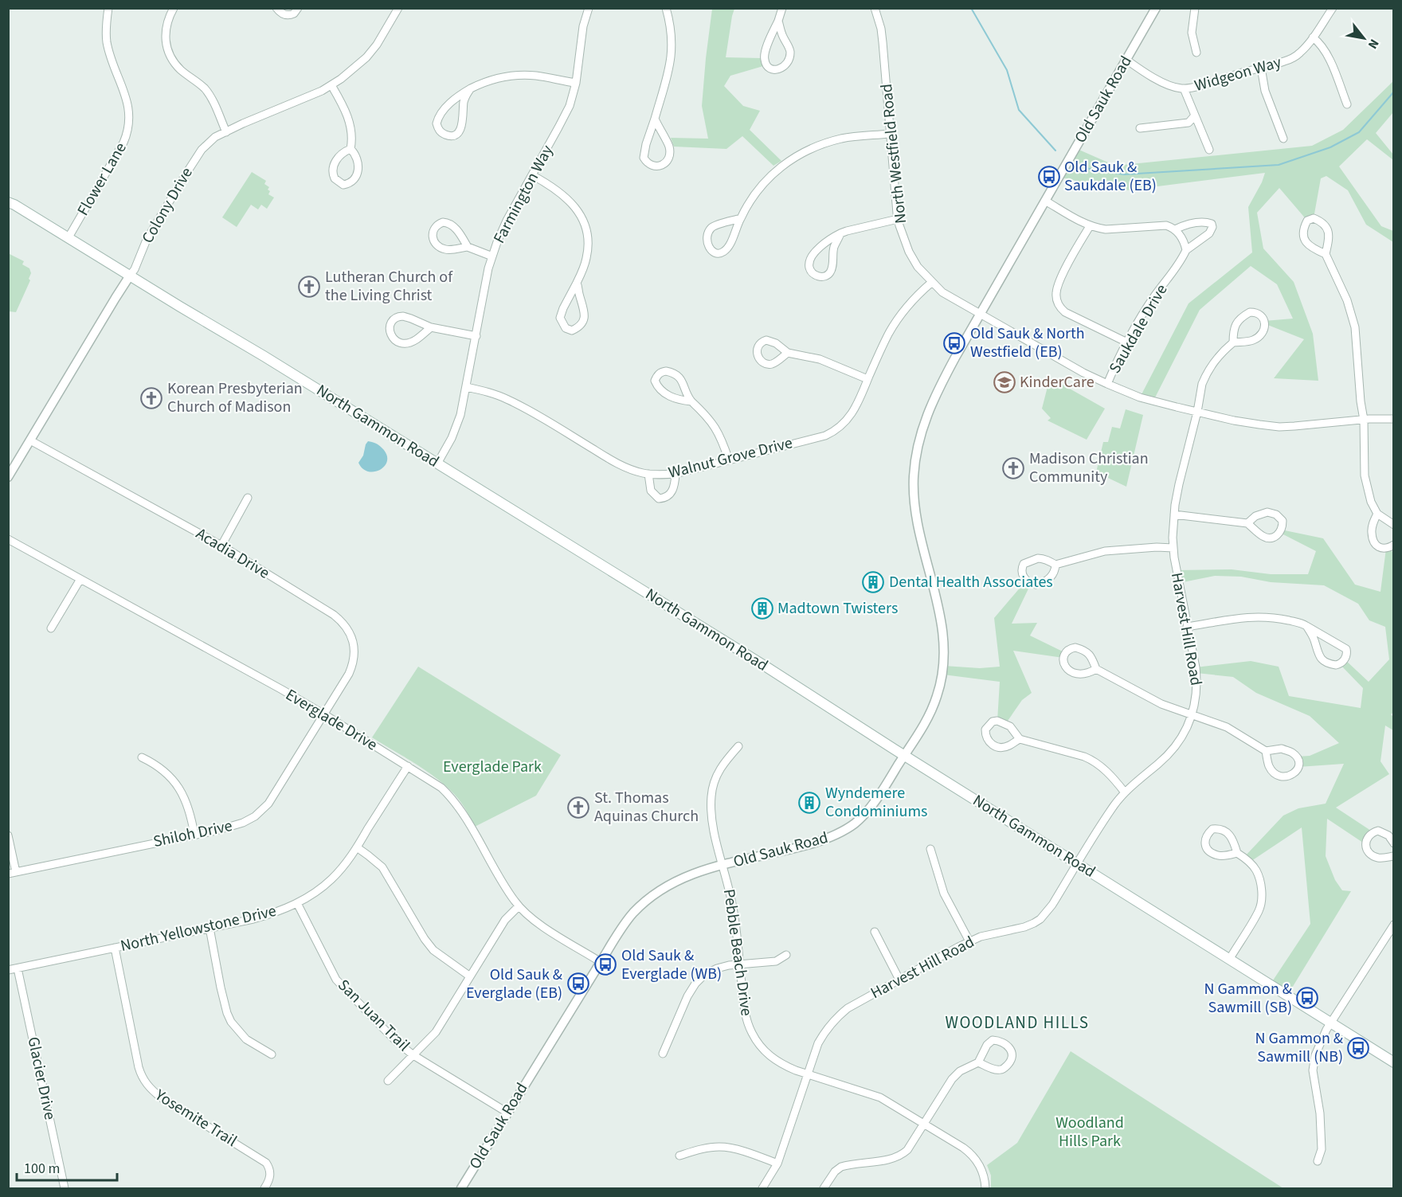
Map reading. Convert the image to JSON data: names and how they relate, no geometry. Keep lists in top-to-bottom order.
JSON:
{
  "streets": {
    "main road": ["North Gammon Road"],
    "street": [
      "Widgeon Way",
      "Old Sauk Road",
      "North Westfield Road",
      "Flower Lane",
      "Farmington Way",
      "Colony Drive",
      "Saukdale Drive",
      "Walnut Grove Drive",
      "Acadia Drive",
      "Harvest Hill Road",
      "Everglade Drive",
      "Shiloh Drive",
      "North Yellowstone Drive",
      "Pebble Beach Drive",
      "San Juan Trail",
      "Glacier Drive",
      "Yosemite Trail"
    ]
  },
  "crossings": [
    ["Widgeon Way", "Old Sauk Road"],
    ["Old Sauk Road", "North Westfield Road"],
    ["Old Sauk Road", "North Gammon Road"],
    ["Old Sauk Road", "Everglade Drive"],
    ["Old Sauk Road", "Pebble Beach Drive"],
    ["Old Sauk Road", "San Juan Trail"],
    ["North Westfield Road", "Saukdale Drive"],
    ["North Westfield Road", "Walnut Grove Drive"],
    ["North Westfield Road", "Harvest Hill Road"],
    ["Flower Lane", "North Gammon Road"],
    ["Farmington Way", "North Gammon Road"],
    ["Farmington Way", "Walnut Grove Drive"],
    ["Colony Drive", "North Gammon Road"],
    ["Colony Drive", "Acadia Drive"],
    ["North Gammon Road", "Harvest Hill Road"],
    ["Acadia Drive", "Everglade Drive"],
    ["Acadia Drive", "Shiloh Drive"],
    ["Harvest Hill Road", "Pebble Beach Drive"],
    ["Everglade Drive", "Shiloh Drive"],
    ["Everglade Drive", "North Yellowstone Drive"],
    ["North Yellowstone Drive", "San Juan Trail"],
    ["North Yellowstone Drive", "Glacier Drive"],
    ["North Yellowstone Drive", "Yosemite Trail"]
  ],
  "districts": ["WOODLAND HILLS"],
  "parks": ["Everglade Park", "Woodland Hills Park"],
  "places": {
    "bus stop": [
      "Old Sauk & Saukdale (EB)",
      "Old Sauk & North Westfield (EB)",
      "Old Sauk & Everglade (WB)",
      "Old Sauk & Everglade (EB)",
      "N Gammon & Sawmill (SB)",
      "N Gammon & Sawmill (NB)"
    ],
    "church": [
      "Lutheran Church of the Living Christ",
      "Korean Presbyterian Church of Madison",
      "Madison Christian Community",
      "St. Thomas Aquinas Church"
    ],
    "school or university": ["KinderCare"],
    "building": ["Dental Health Associates", "Madtown Twisters", "Wyndemere Condominiums"]
  },
  "scale_bar": "100 m",
  "north": "bottom right"
}
